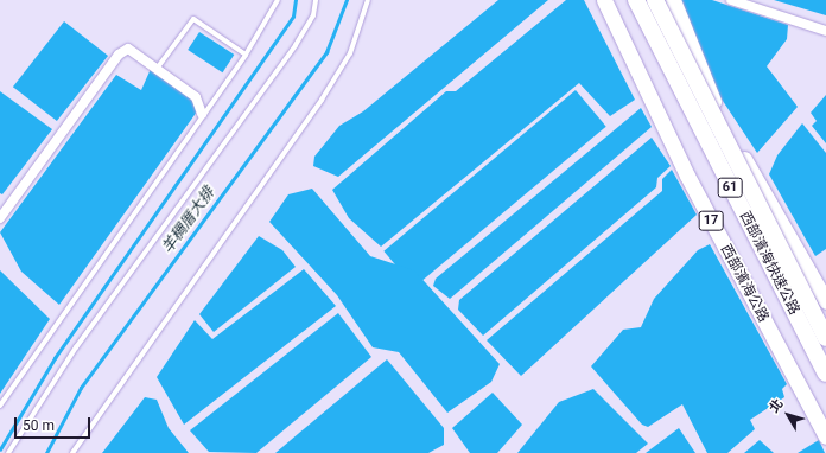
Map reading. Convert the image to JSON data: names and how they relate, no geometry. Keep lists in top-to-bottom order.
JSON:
{
  "streets": {
    "highway": ["61", "西部濱海快速公路"],
    "main road": ["17", "西部濱海公路"]
  },
  "water": ["羊稠厝大排"],
  "scale_bar": "50 m",
  "north": "top left"
}
